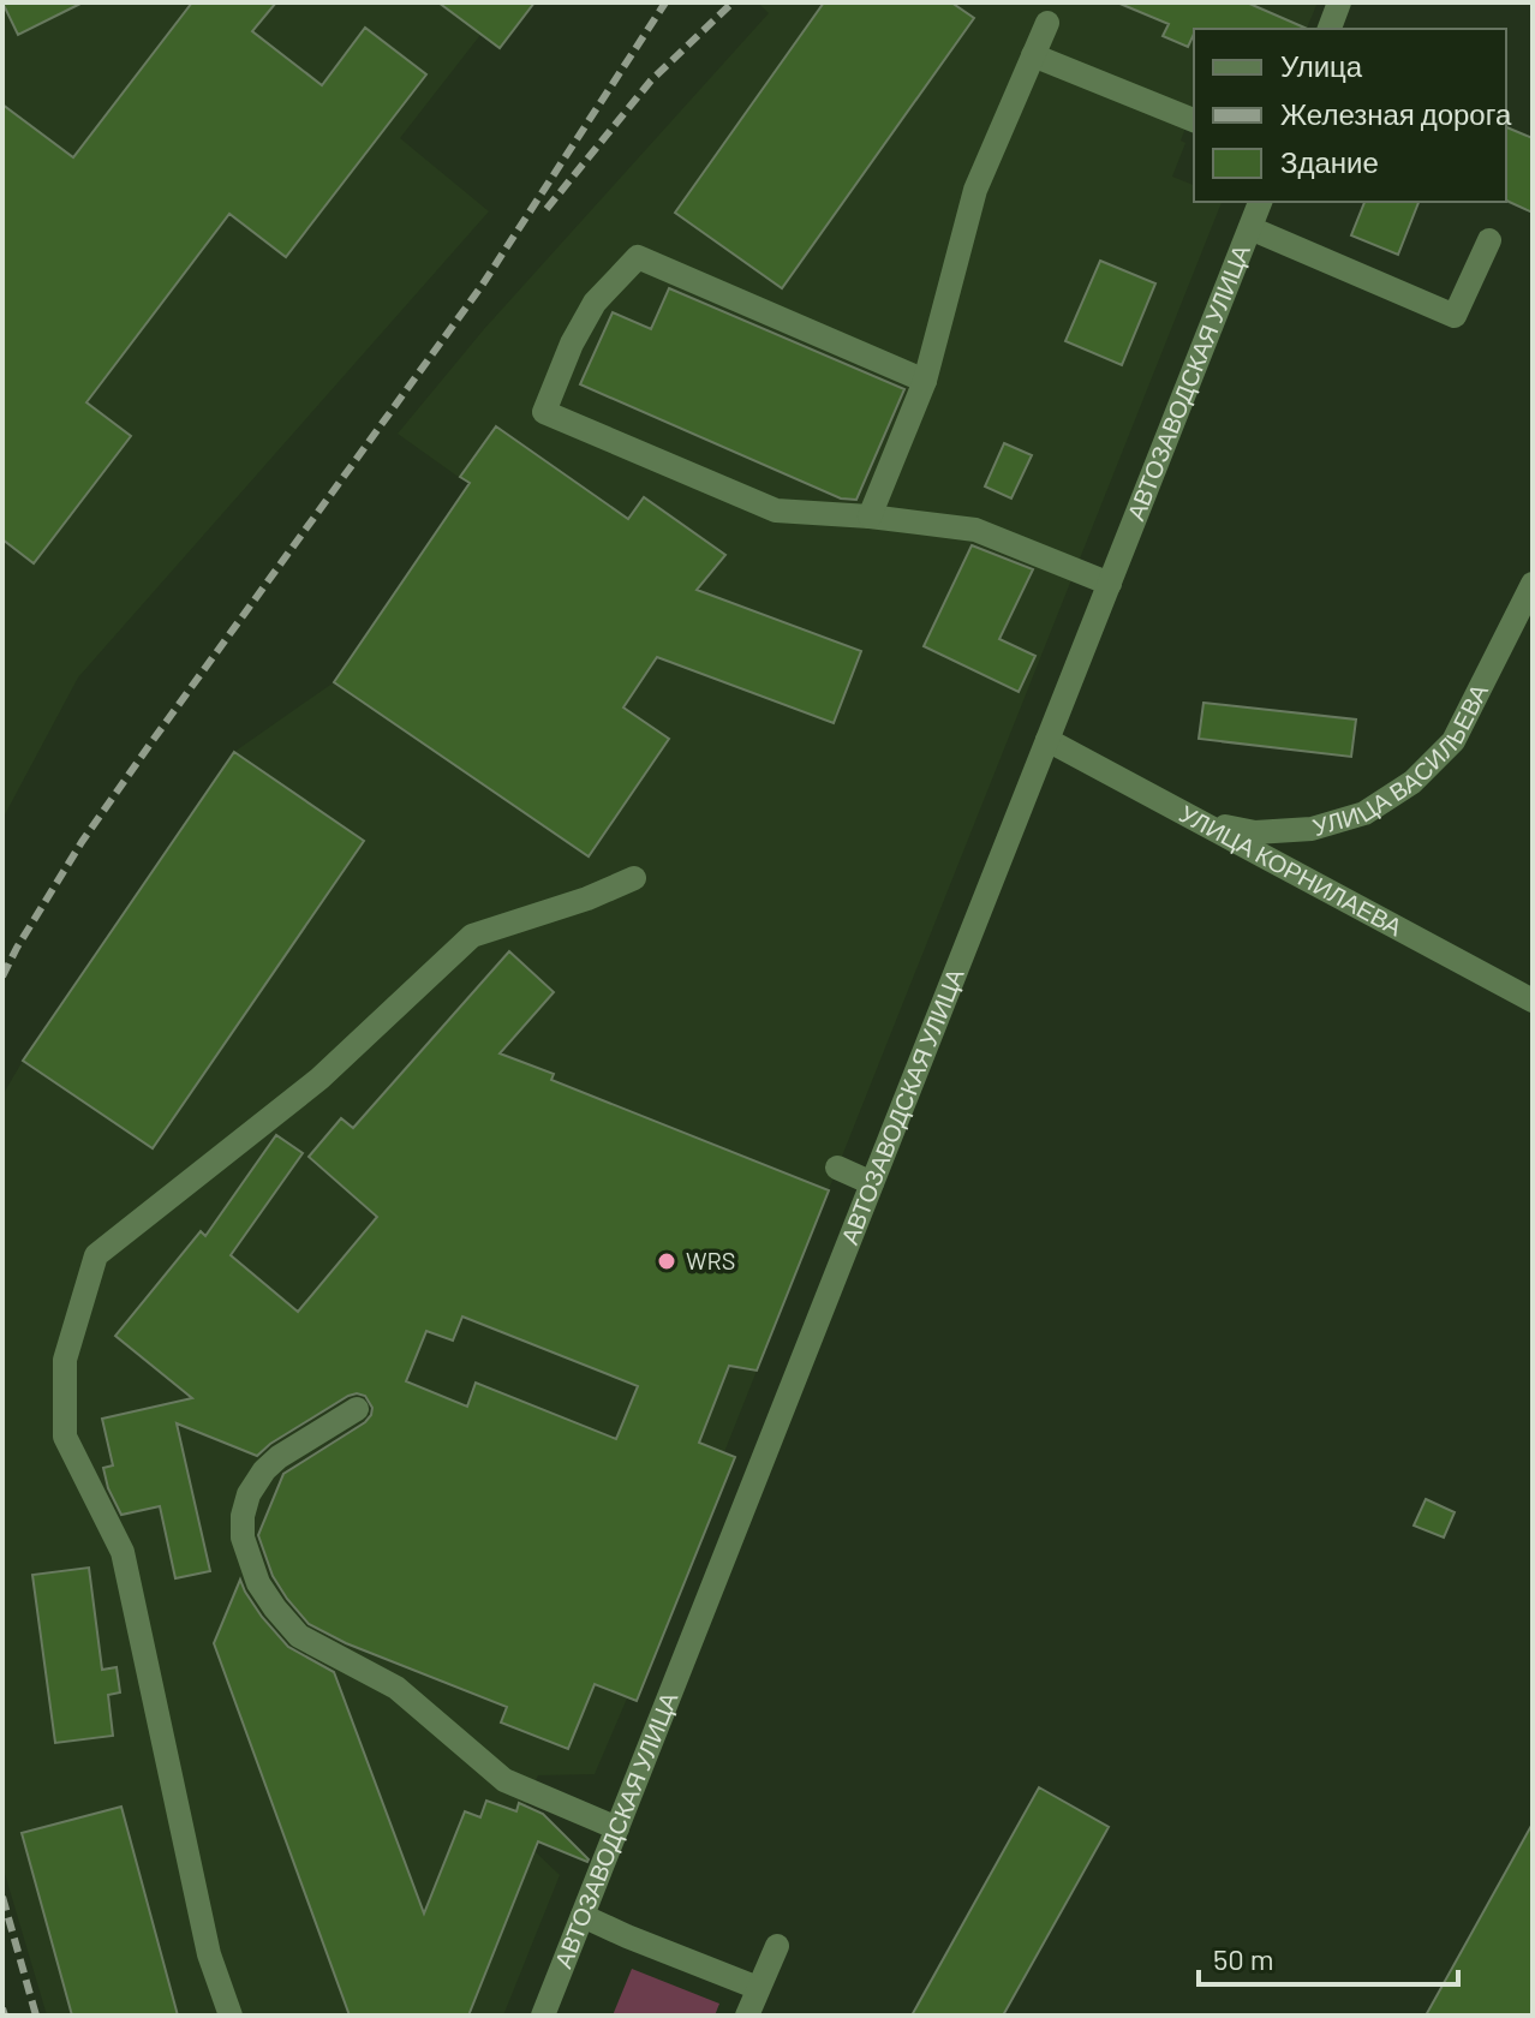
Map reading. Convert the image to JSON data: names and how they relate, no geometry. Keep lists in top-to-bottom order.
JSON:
{
  "streets": {
    "street": ["АВТОЗАВОДСКАЯ УЛИЦА", "УЛИЦА ВАСИЛЬЕВА", "УЛИЦА КОРНИЛАЕВА"]
  },
  "crossings": [
    ["АВТОЗАВОДСКАЯ УЛИЦА", "УЛИЦА КОРНИЛАЕВА"],
    ["УЛИЦА ВАСИЛЬЕВА", "УЛИЦА КОРНИЛАЕВА"]
  ],
  "places": ["WRS"],
  "legend": ["Улица", "Железная дорога", "Здание"],
  "scale_bar": "50 m"
}
